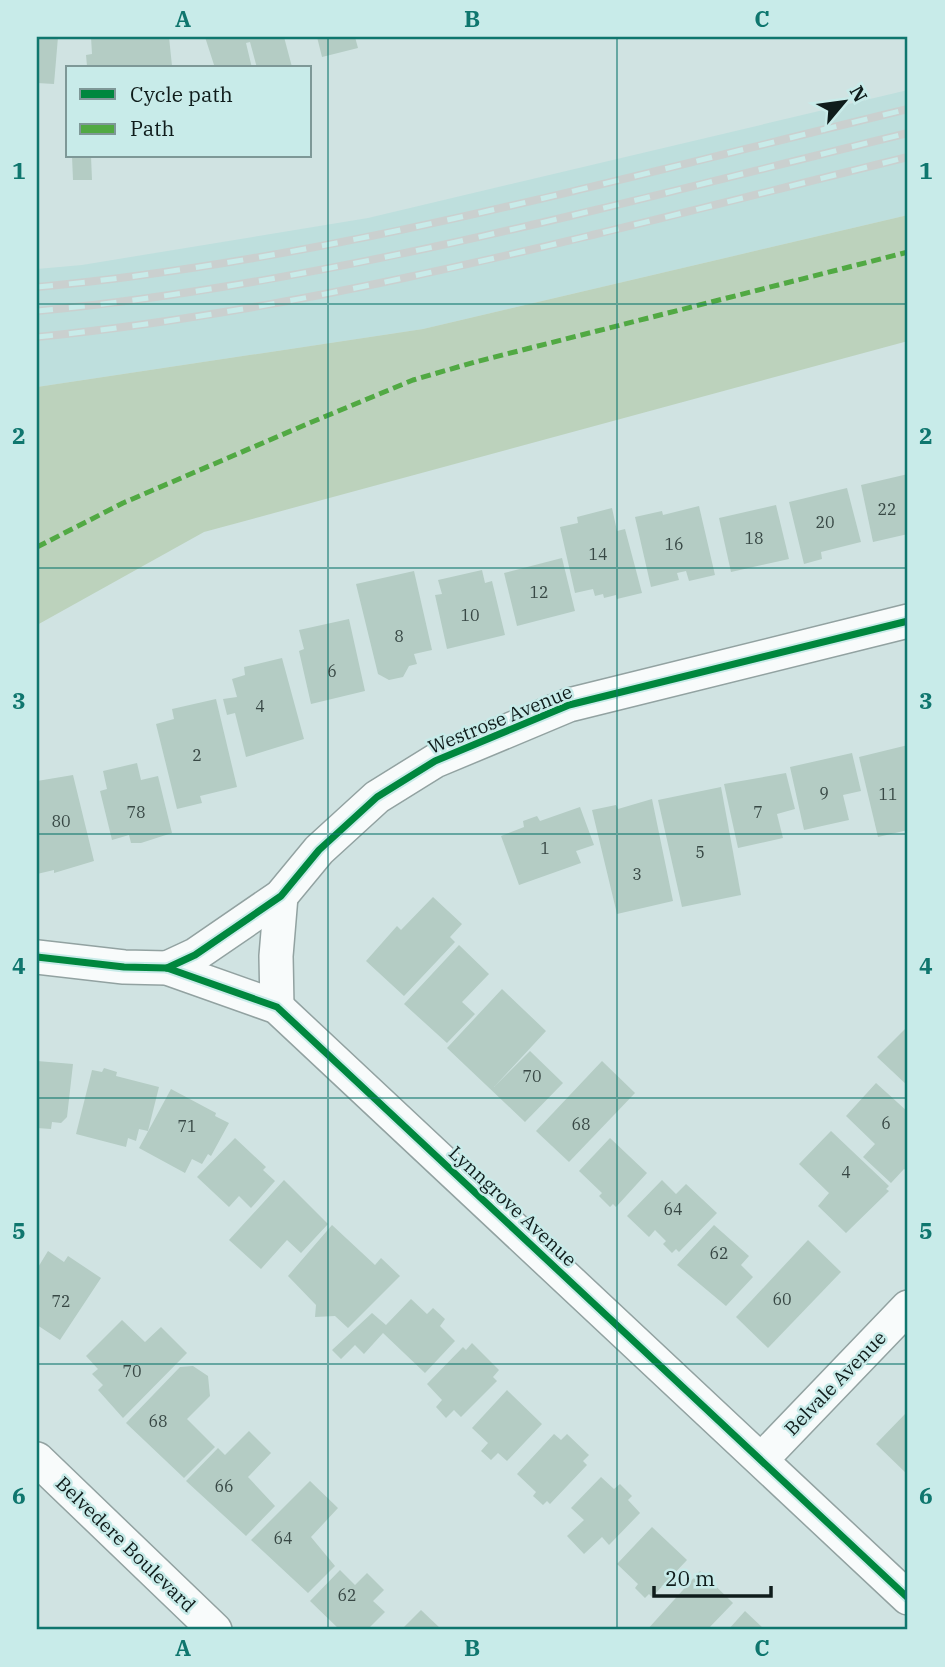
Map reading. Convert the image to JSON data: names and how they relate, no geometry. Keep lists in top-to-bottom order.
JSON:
{
  "streets": {
    "street": [
      "Westrose Avenue",
      "Lynngrove Avenue",
      "Belvale Avenue",
      "Belvedere Boulevard"
    ]
  },
  "crossings": [
    ["Westrose Avenue", "Lynngrove Avenue"],
    ["Lynngrove Avenue", "Belvale Avenue"]
  ],
  "house_numbers": [
    "22",
    "20",
    "18",
    "16",
    "14",
    "12",
    "10",
    "8",
    "6",
    "4",
    "2",
    "9",
    "11",
    "78",
    "7",
    "80",
    "1",
    "5",
    "3",
    "70",
    "6",
    "68",
    "71",
    "4",
    "64",
    "62",
    "60",
    "72",
    "70",
    "68",
    "66",
    "64",
    "62"
  ],
  "legend": ["Cycle path", "Path"],
  "scale_bar": "20 m",
  "north": "top right",
  "grid": {
    "columns": ["A", "B", "C"],
    "rows": [
      "1",
      "2",
      "3",
      "4",
      "5",
      "6"
    ]
  }
}
